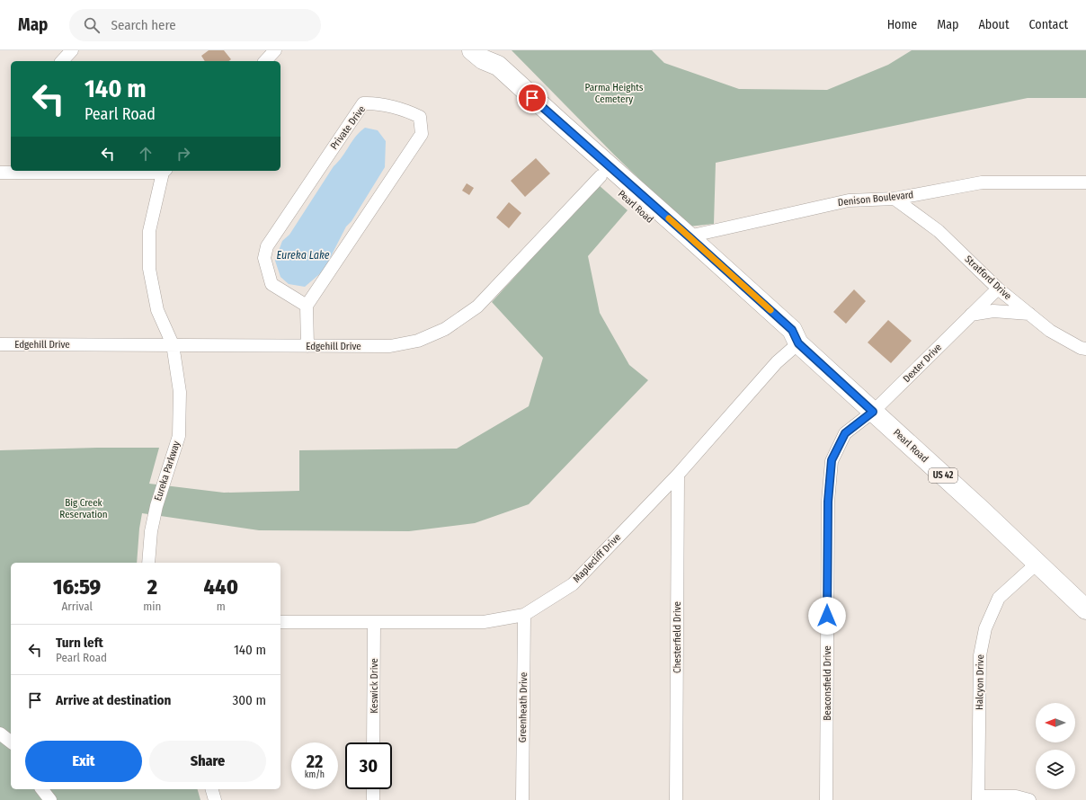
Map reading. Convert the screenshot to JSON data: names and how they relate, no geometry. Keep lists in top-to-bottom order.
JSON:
{
  "streets": {
    "main road": ["Pearl Road", "US 42"],
    "street": [
      "Private Drive",
      "Denison Boulevard",
      "Stratford Drive",
      "Edgehill Drive",
      "Dexter Drive",
      "Eureka Parkway",
      "Maplecliff Drive",
      "Chesterfield Drive",
      "Halcyon Drive",
      "Beaconsfield Drive",
      "Keswick Drive",
      "Greenheath Drive"
    ]
  },
  "crossings": [
    ["Denison Boulevard", "Pearl Road"],
    ["Denison Boulevard", "Stratford Drive"],
    ["Pearl Road", "Edgehill Drive"],
    ["Pearl Road", "Dexter Drive"],
    ["Pearl Road", "Maplecliff Drive"],
    ["Pearl Road", "Halcyon Drive"],
    ["Pearl Road", "Beaconsfield Drive"],
    ["Stratford Drive", "Dexter Drive"],
    ["Edgehill Drive", "Eureka Parkway"],
    ["Dexter Drive", "Beaconsfield Drive"],
    ["Maplecliff Drive", "Chesterfield Drive"],
    ["Maplecliff Drive", "Keswick Drive"],
    ["Maplecliff Drive", "Greenheath Drive"]
  ],
  "water": ["Eureka Lake"],
  "parks": ["Parma Heights Cemetery", "Big Creek Reservation"],
  "north": "left",
  "page": {
    "header": "Map",
    "search": "Search here",
    "nav": [
      "Home",
      "Map",
      "About",
      "Contact"
    ],
    "turn": ["140 m", "Pearl Road"],
    "eta": [
      "16:59",
      "Arrival",
      "2",
      "min",
      "440",
      "m"
    ],
    "list": [
      {
        "name": "Turn left",
        "note": "Pearl Road",
        "value": "140 m"
      },
      {
        "name": "Arrive at destination",
        "value": "300 m"
      }
    ],
    "buttons": ["Exit", "Share"],
    "speed": "22 km/h",
    "limit": "30"
  }
}
